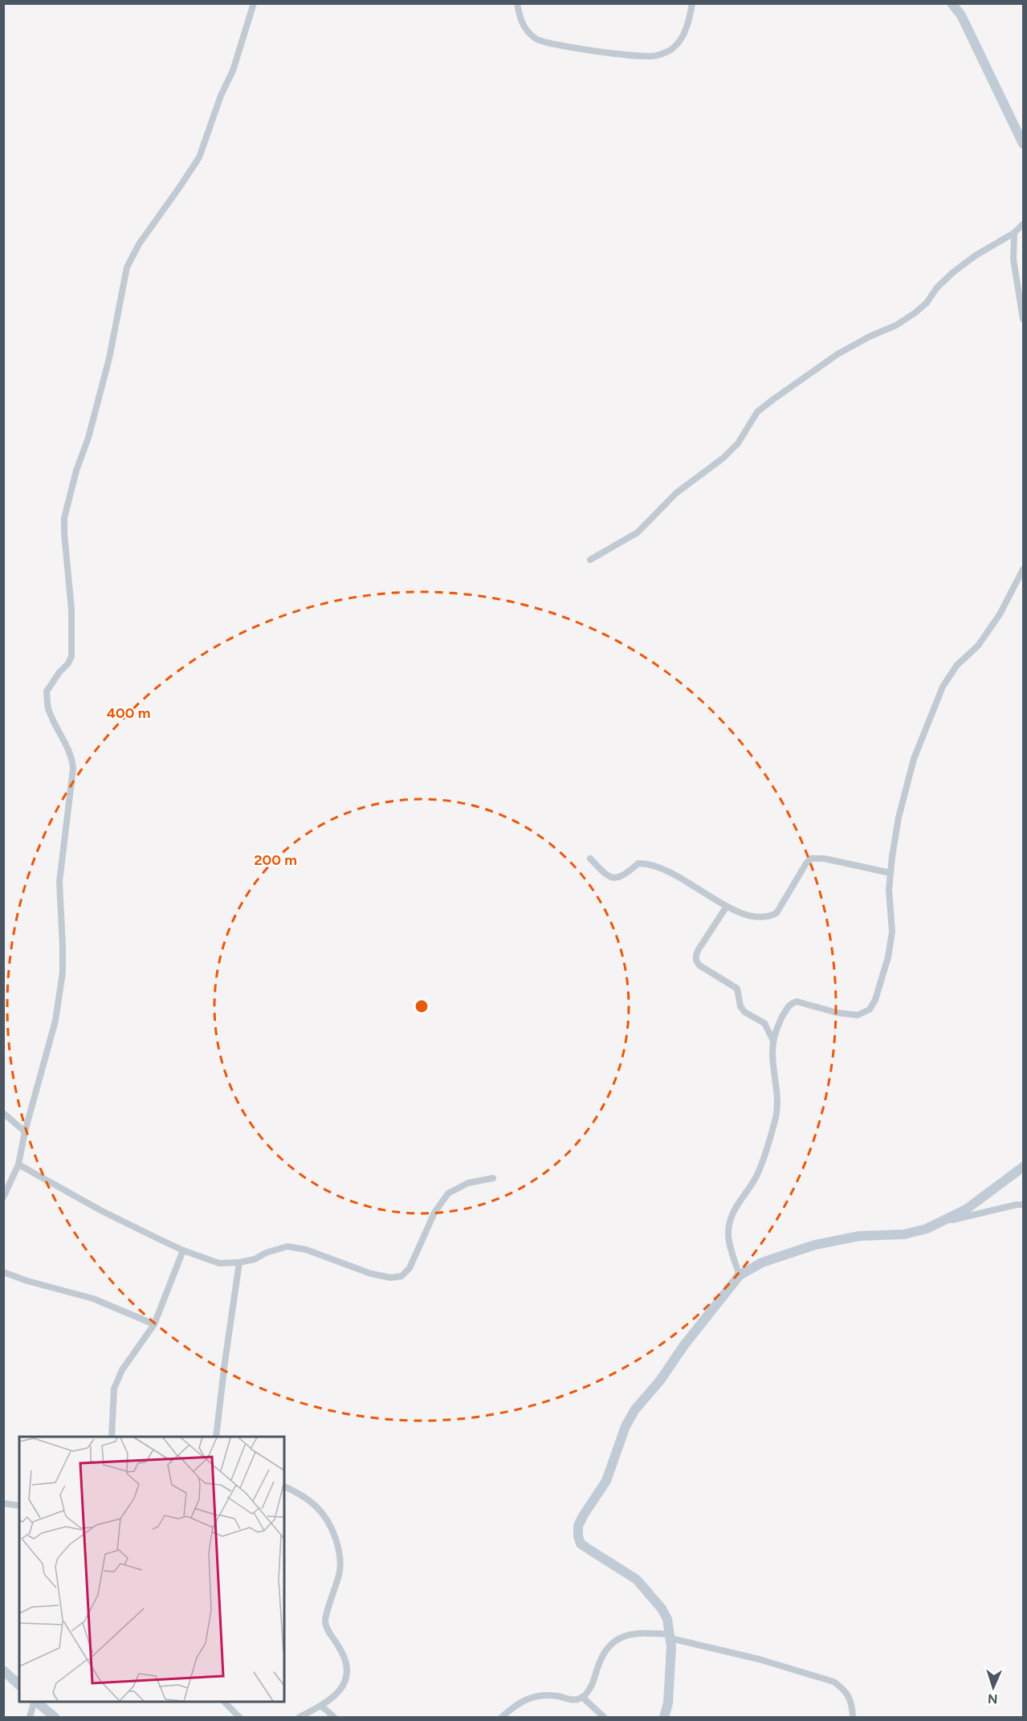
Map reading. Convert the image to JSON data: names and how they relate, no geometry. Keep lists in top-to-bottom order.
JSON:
{
  "north": "bottom",
  "rings": ["400 m", "200 m"]
}
